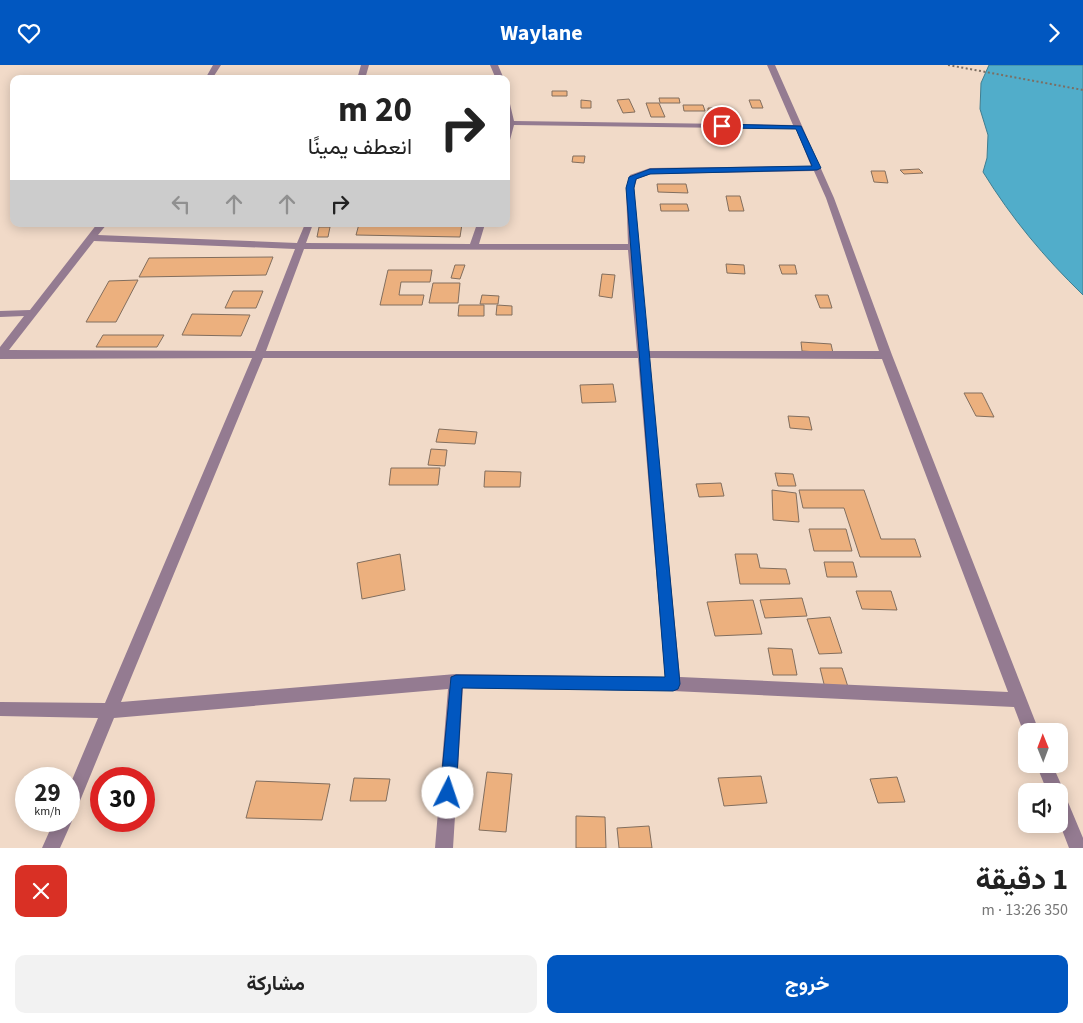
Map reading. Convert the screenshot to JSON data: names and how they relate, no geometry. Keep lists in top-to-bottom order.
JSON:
{
  "north": "top",
  "page": {
    "header": "Waylane",
    "turn": ["20 m", "انعطف يمينًا"],
    "speed": "29 km/h",
    "limit": "30",
    "heading": ["1 دقيقة", "350 m · 13:26"],
    "buttons": ["خروج", "مشاركة"]
  }
}
